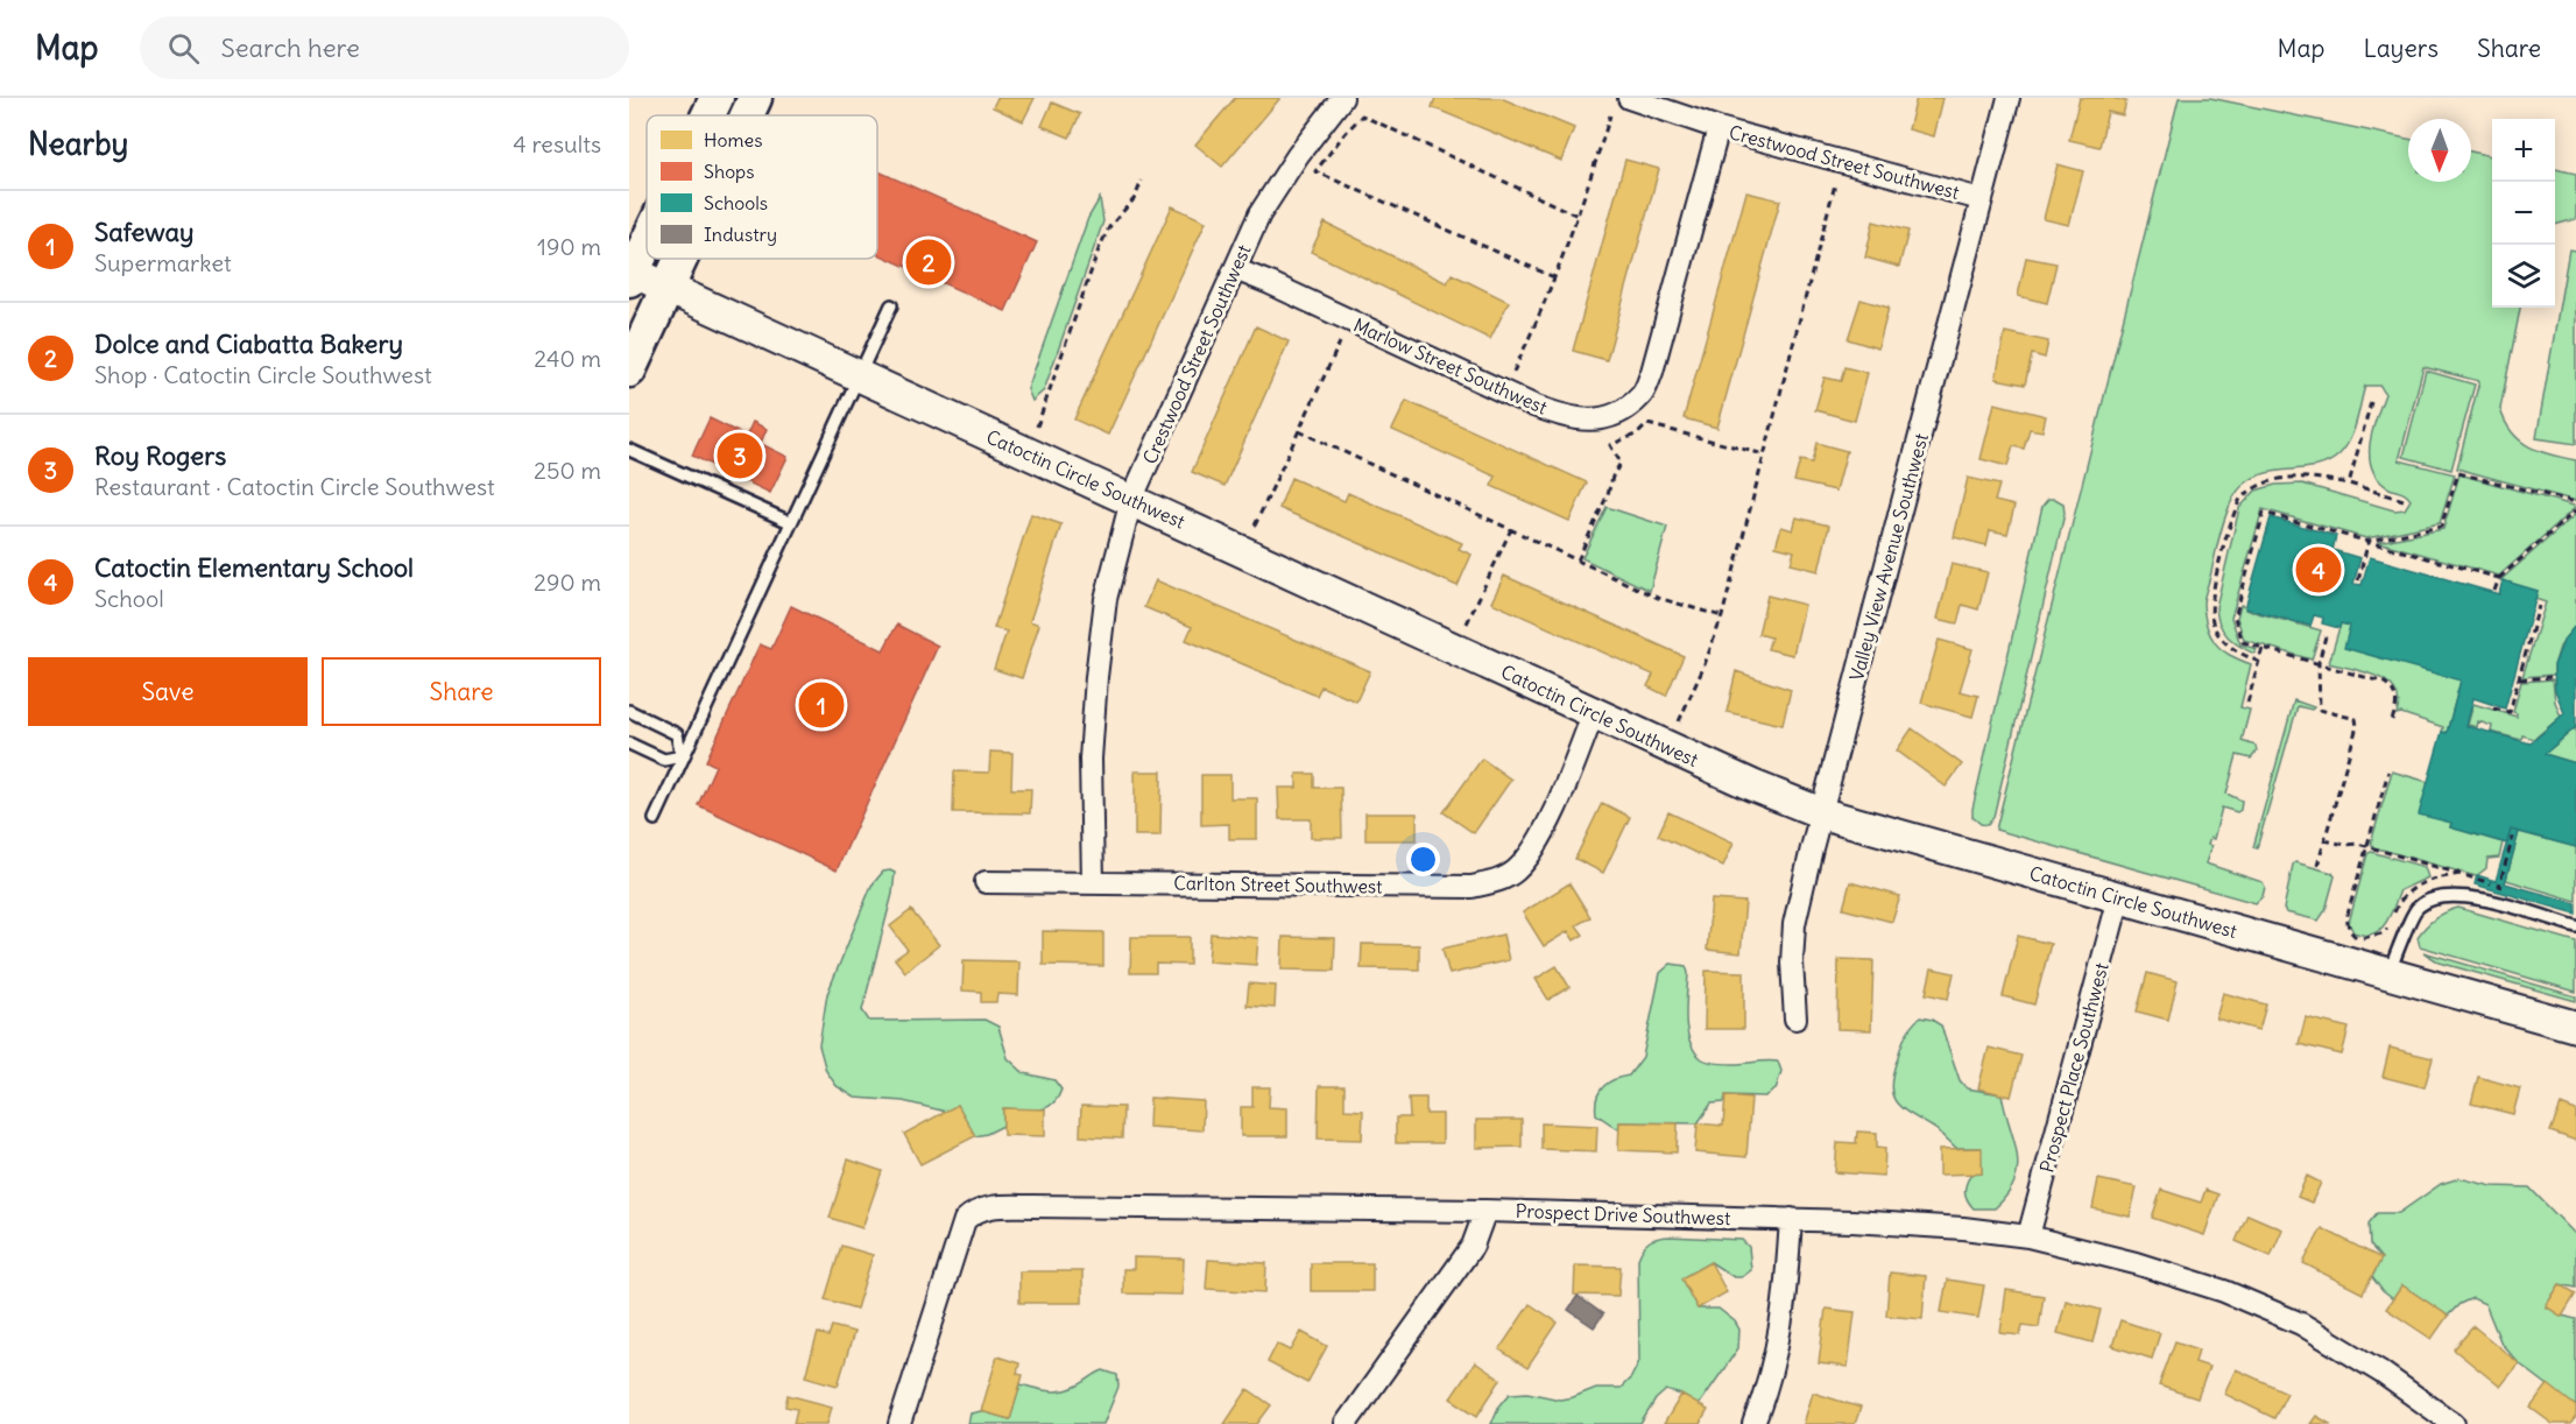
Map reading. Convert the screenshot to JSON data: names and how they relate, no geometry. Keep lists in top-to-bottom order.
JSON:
{
  "streets": {
    "main road": ["Catoctin Circle Southwest"],
    "street": [
      "Crestwood Street Southwest",
      "Marlow Street Southwest",
      "Valley View Avenue Southwest",
      "Carlton Street Southwest",
      "Prospect Place Southwest",
      "Prospect Drive Southwest"
    ]
  },
  "crossings": [
    ["Crestwood Street Southwest", "Marlow Street Southwest"],
    ["Crestwood Street Southwest", "Catoctin Circle Southwest"],
    ["Crestwood Street Southwest", "Valley View Avenue Southwest"],
    ["Crestwood Street Southwest", "Carlton Street Southwest"],
    ["Catoctin Circle Southwest", "Valley View Avenue Southwest"],
    ["Catoctin Circle Southwest", "Carlton Street Southwest"],
    ["Catoctin Circle Southwest", "Prospect Place Southwest"],
    ["Prospect Place Southwest", "Prospect Drive Southwest"]
  ],
  "legend": [
    "Homes",
    "Shops",
    "Schools",
    "Industry"
  ],
  "north": "bottom",
  "page": {
    "header": "Map",
    "search": "Search here",
    "nav": ["Map", "Layers", "Share"],
    "heading": ["Nearby", "4 results"],
    "map_buttons": ["+", "−"],
    "list": [
      {
        "mark": "1",
        "name": "Safeway",
        "note": "Supermarket",
        "value": "190 m"
      },
      {
        "mark": "2",
        "name": "Dolce and Ciabatta Bakery",
        "note": "Shop · Catoctin Circle Southwest",
        "value": "240 m"
      },
      {
        "mark": "3",
        "name": "Roy Rogers",
        "note": "Restaurant · Catoctin Circle Southwest",
        "value": "250 m"
      },
      {
        "mark": "4",
        "name": "Catoctin Elementary School",
        "note": "School",
        "value": "290 m"
      }
    ],
    "pins": [
      "2",
      "3",
      "4",
      "1"
    ],
    "buttons": ["Save", "Share"]
  }
}
